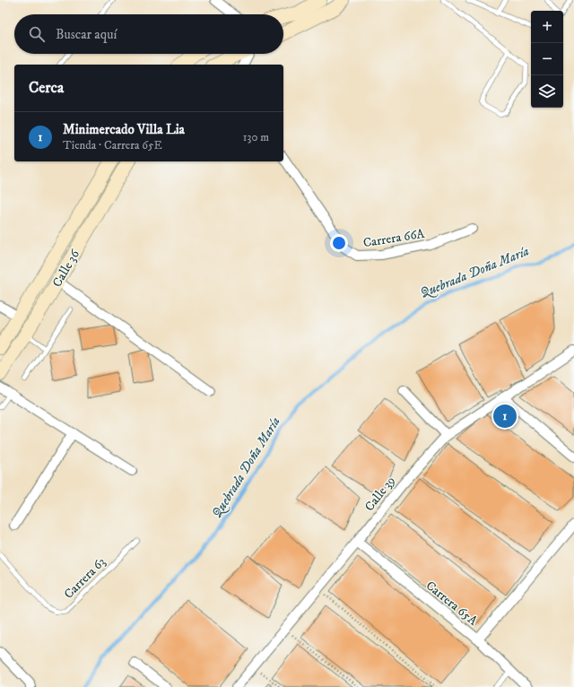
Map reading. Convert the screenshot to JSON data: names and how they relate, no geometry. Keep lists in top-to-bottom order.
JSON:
{
  "streets": {
    "main road": ["Calle 36"],
    "street": ["Carrera 66A", "Calle 39", "Carrera 65A"],
    "lane": ["Carrera 63"]
  },
  "crossings": [
    ["Calle 39", "Carrera 65A"]
  ],
  "water": ["Quebrada Doña María"],
  "page": {
    "map_buttons": ["+", "−"],
    "search": "Buscar aquí",
    "heading": "Cerca",
    "list": [
      {
        "mark": "1",
        "name": "Minimercado Villa Lia",
        "note": "Tienda · Carrera 65E",
        "value": "130 m"
      }
    ],
    "pins": "1"
  }
}
